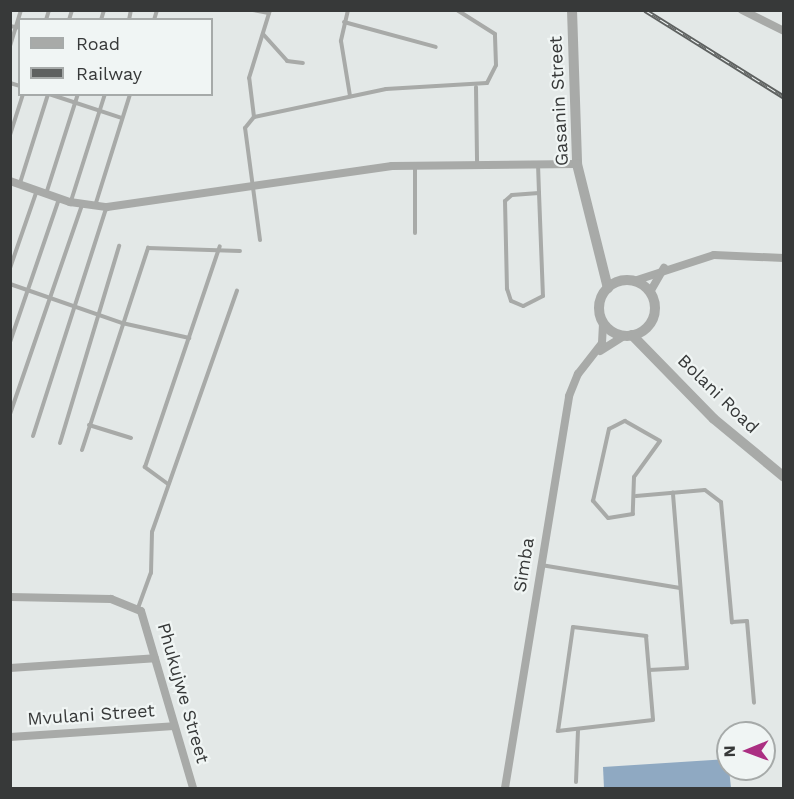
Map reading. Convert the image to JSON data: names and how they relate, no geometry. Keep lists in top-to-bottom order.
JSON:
{
  "streets": {
    "street": [
      "Gasanin Street",
      "Bolani Road",
      "Simba",
      "Phukujwe Street",
      "Mvulani Street"
    ]
  },
  "crossings": [
    ["Gasanin Street", "Bolani Road"],
    ["Phukujwe Street", "Mvulani Street"]
  ],
  "legend": ["Road", "Railway"],
  "north": "left"
}
